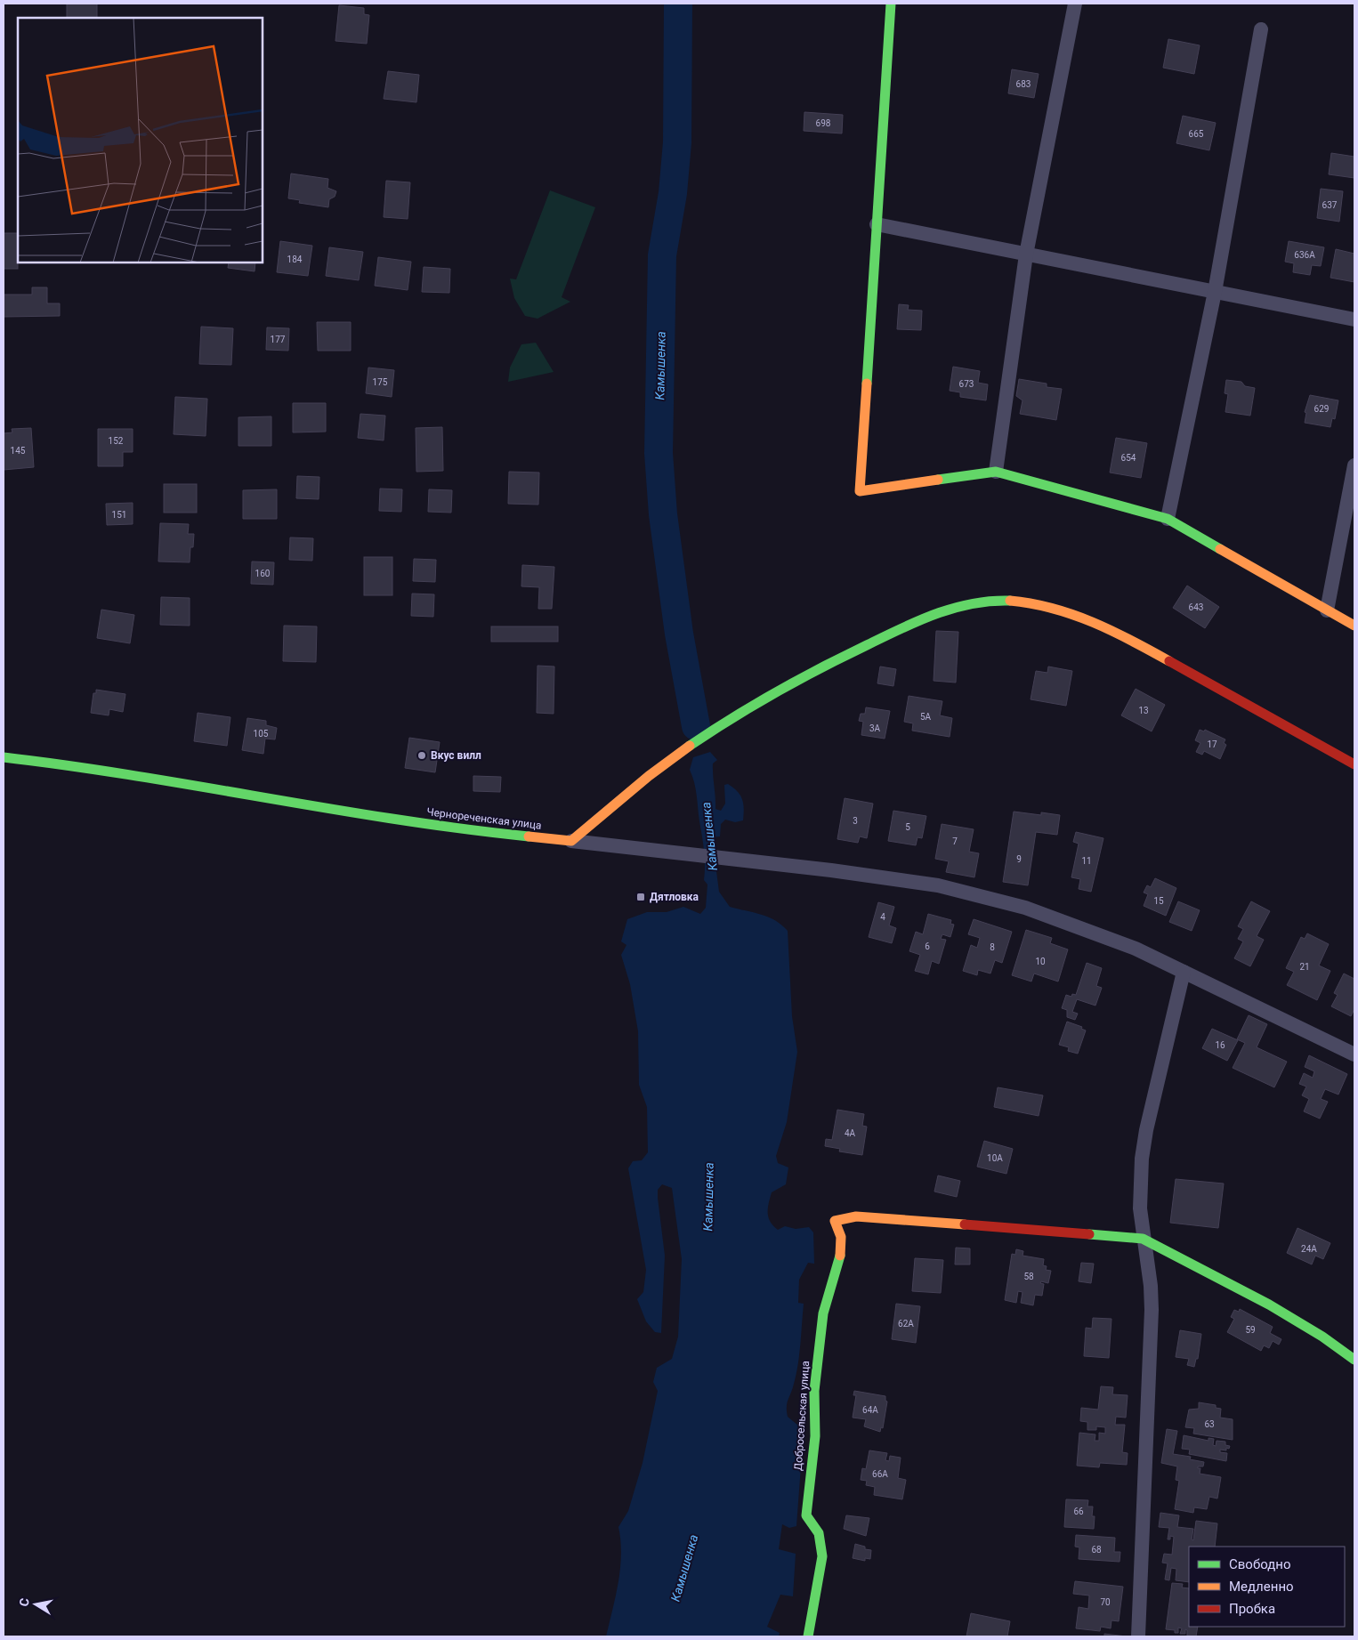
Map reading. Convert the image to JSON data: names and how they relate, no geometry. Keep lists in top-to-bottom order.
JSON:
{
  "streets": {
    "street": ["Чернореченская улица", "Добросельская улица"]
  },
  "water": ["Камышенка"],
  "places": {
    "other": ["Вкус вилл"],
    "transit": ["Дятловка"]
  },
  "house_numbers": [
    "683",
    "698",
    "665",
    "637",
    "636А",
    "184",
    "177",
    "175",
    "673",
    "629",
    "152",
    "145",
    "654",
    "151",
    "160",
    "643",
    "13",
    "5А",
    "3А",
    "105",
    "17",
    "3",
    "5",
    "7",
    "9",
    "11",
    "15",
    "4",
    "6",
    "8",
    "10",
    "21",
    "16",
    "4А",
    "10А",
    "24А",
    "58",
    "62А",
    "59",
    "64А",
    "63",
    "66А",
    "66",
    "68",
    "70"
  ],
  "legend": ["Свободно", "Медленно", "Пробка"],
  "north": "left"
}
